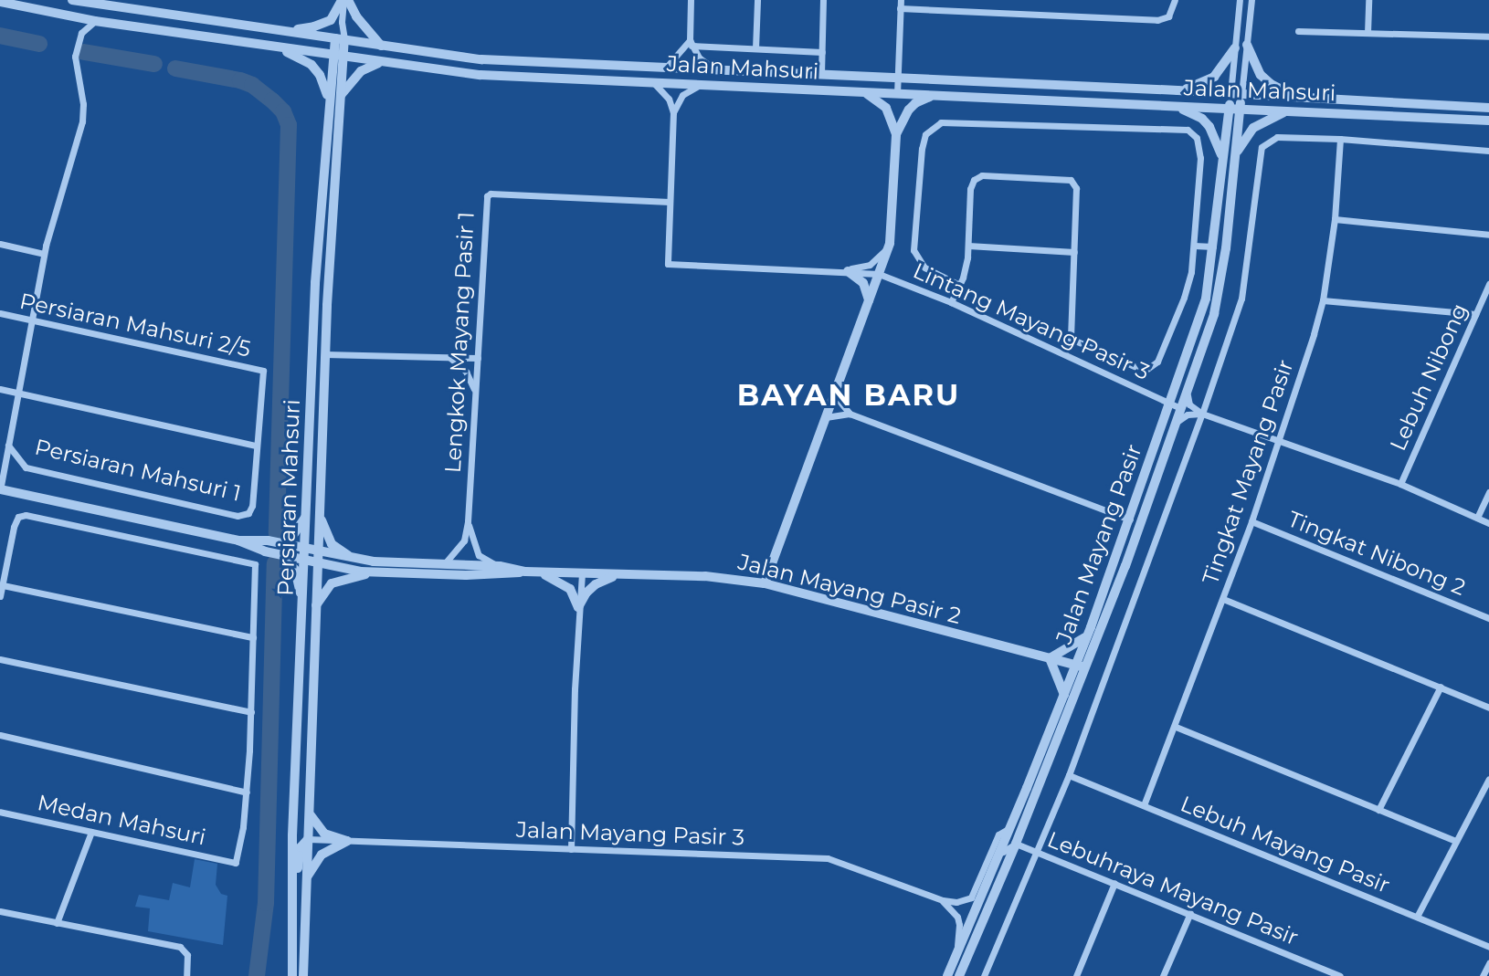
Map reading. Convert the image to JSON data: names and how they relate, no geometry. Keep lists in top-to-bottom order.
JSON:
{
  "streets": {
    "street": [
      "Jalan Mahsuri",
      "Lintang Mayang Pasir 3",
      "Persiaran Mahsuri 2/5",
      "Lengkok Mayang Pasir 1",
      "Lebuh Nibong",
      "Persiaran Mahsuri 1",
      "Tingkat Mayang Pasir",
      "Persiaran Mahsuri",
      "Jalan Mayang Pasir",
      "Tingkat Nibong 2",
      "Jalan Mayang Pasir 2",
      "Medan Mahsuri",
      "Jalan Mayang Pasir 3",
      "Lebuh Mayang Pasir",
      "Lebuhraya Mayang Pasir"
    ]
  },
  "crossings": [
    ["Jalan Mahsuri", "Persiaran Mahsuri"],
    ["Jalan Mahsuri", "Jalan Mayang Pasir"],
    ["Lintang Mayang Pasir 3", "Jalan Mayang Pasir"],
    ["Persiaran Mahsuri 2/5", "Persiaran Mahsuri 1"],
    ["Lengkok Mayang Pasir 1", "Jalan Mayang Pasir 2"],
    ["Persiaran Mahsuri 1", "Persiaran Mahsuri"],
    ["Persiaran Mahsuri 1", "Jalan Mayang Pasir 2"],
    ["Tingkat Mayang Pasir", "Tingkat Nibong 2"],
    ["Tingkat Mayang Pasir", "Lebuh Mayang Pasir"],
    ["Persiaran Mahsuri", "Jalan Mayang Pasir 2"],
    ["Persiaran Mahsuri", "Jalan Mayang Pasir 3"],
    ["Jalan Mayang Pasir", "Jalan Mayang Pasir 2"],
    ["Jalan Mayang Pasir", "Jalan Mayang Pasir 3"],
    ["Jalan Mayang Pasir", "Lebuhraya Mayang Pasir"]
  ],
  "districts": ["BAYAN BARU"]
}
